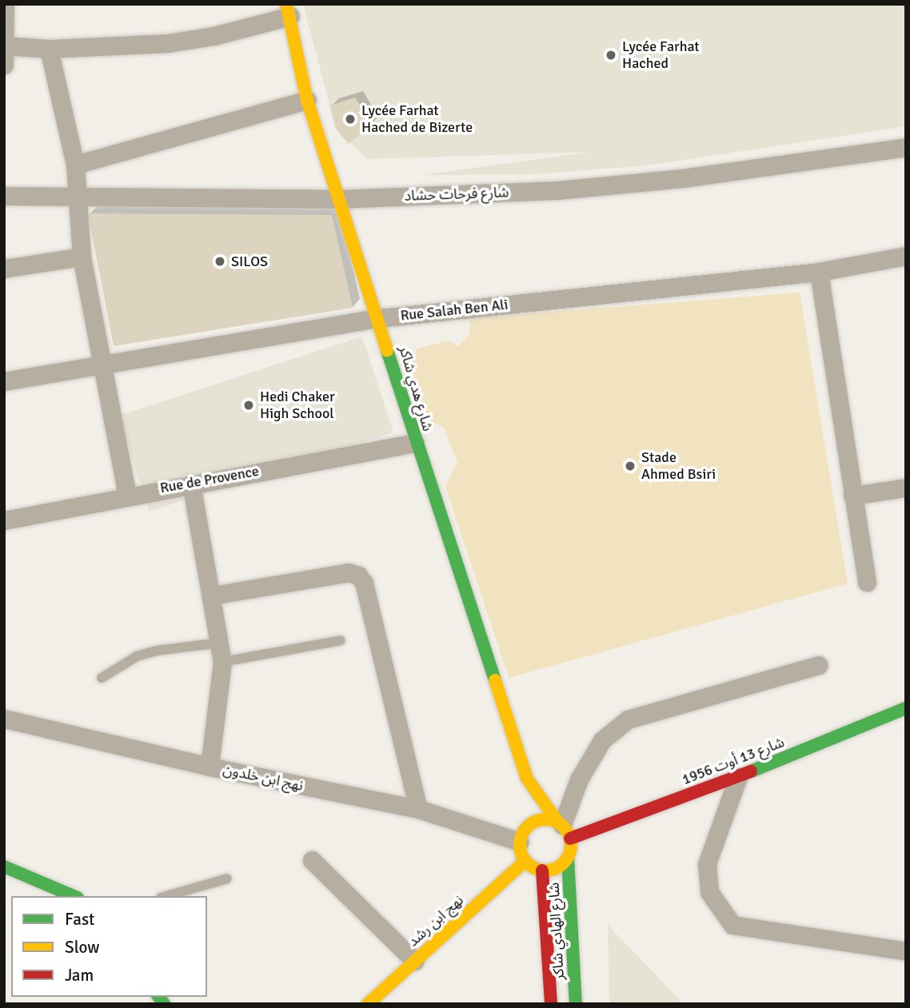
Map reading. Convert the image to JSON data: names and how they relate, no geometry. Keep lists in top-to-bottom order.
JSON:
{
  "streets": {
    "street": [
      "شارع فرحات حشاد",
      "Rue Salah Ben Ali",
      "شارع هدي شاكر",
      "Rue de Provence",
      "شارع 13 أوت 1956",
      "نهج ابن خلدون",
      "نهج ابن رشد",
      "شارع الهادي شاكر"
    ]
  },
  "crossings": [
    ["شارع فرحات حشاد", "شارع هدي شاكر"],
    ["Rue Salah Ben Ali", "شارع هدي شاكر"],
    ["شارع هدي شاكر", "Rue de Provence"],
    ["شارع 13 أوت 1956", "نهج ابن خلدون"],
    ["شارع 13 أوت 1956", "نهج ابن رشد"],
    ["شارع 13 أوت 1956", "شارع الهادي شاكر"],
    ["نهج ابن خلدون", "نهج ابن رشد"],
    ["نهج ابن خلدون", "شارع الهادي شاكر"],
    ["نهج ابن رشد", "شارع الهادي شاكر"]
  ],
  "places": [
    "Lycée Farhat Hached",
    "Lycée Farhat Hached de Bizerte",
    "SILOS",
    "Hedi Chaker High School",
    "Stade Ahmed Bsiri"
  ],
  "legend": ["Fast", "Slow", "Jam"]
}
